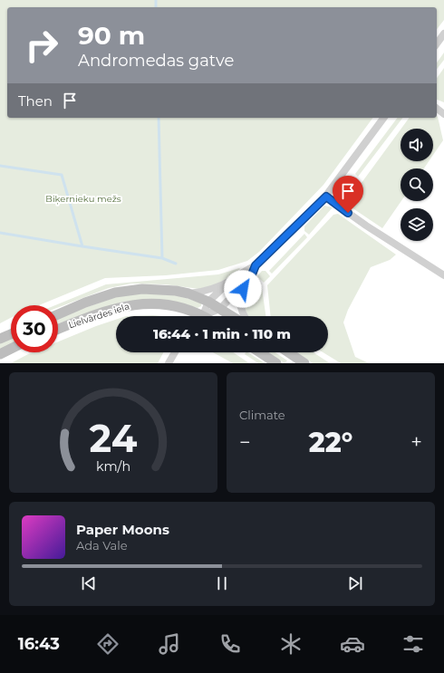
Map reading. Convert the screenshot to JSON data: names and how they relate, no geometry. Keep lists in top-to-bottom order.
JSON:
{
  "streets": {
    "main road": ["Lielvārdes iela"]
  },
  "parks": ["Biķernieku mežs"],
  "page": {
    "turn": ["90 m", "Andromedas gatve"],
    "then": "Then",
    "limit": "30",
    "trip": "16:44 · 1 min · 110 m",
    "tile": "Climate",
    "heat": ["−", "22°", "+"],
    "song": ["Paper Moons", "Ada Vale"],
    "tabs": "16:43",
    "gauge": ["24", "km/h"]
  }
}
